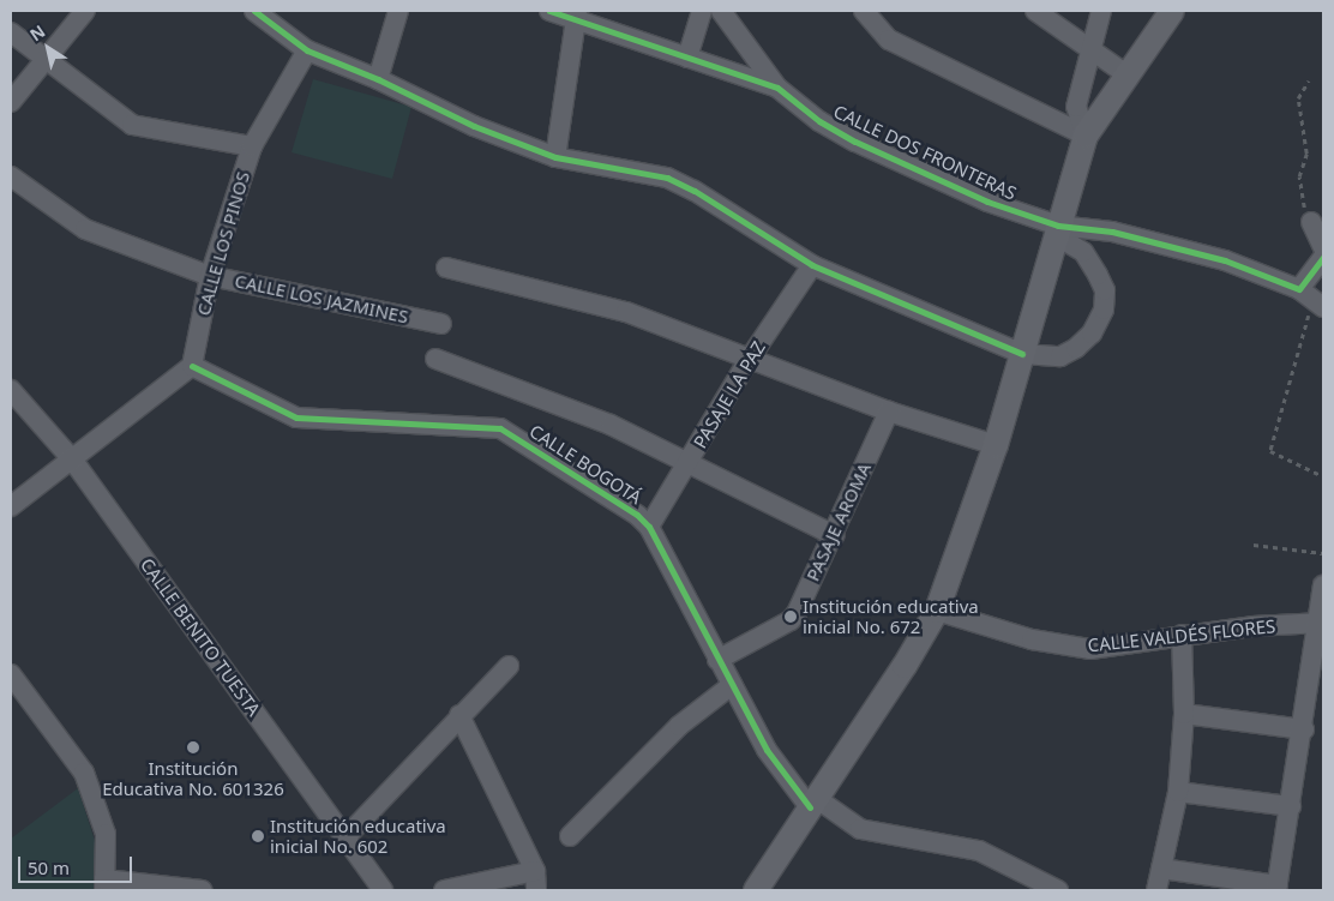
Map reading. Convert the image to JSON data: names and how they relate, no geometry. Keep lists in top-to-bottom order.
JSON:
{
  "streets": {
    "street": [
      "CALLE DOS FRONTERAS",
      "CALLE LOS PINOS",
      "CALLE LOS JAZMINES",
      "PASAJE LA PAZ",
      "CALLE BOGOTÁ",
      "PASAJE AROMA",
      "CALLE VALDÉS FLORES",
      "CALLE BENITO TUESTA"
    ]
  },
  "crossings": [
    ["CALLE LOS PINOS", "CALLE LOS JAZMINES"],
    ["CALLE LOS PINOS", "CALLE BOGOTÁ"],
    ["PASAJE LA PAZ", "CALLE BOGOTÁ"],
    ["CALLE BOGOTÁ", "PASAJE AROMA"]
  ],
  "places": ["Institución educativa inicial No. 672", "Institución Educativa No. 601326", "Institución educativa inicial No. 602"],
  "scale_bar": "50 m",
  "north": "top left"
}
